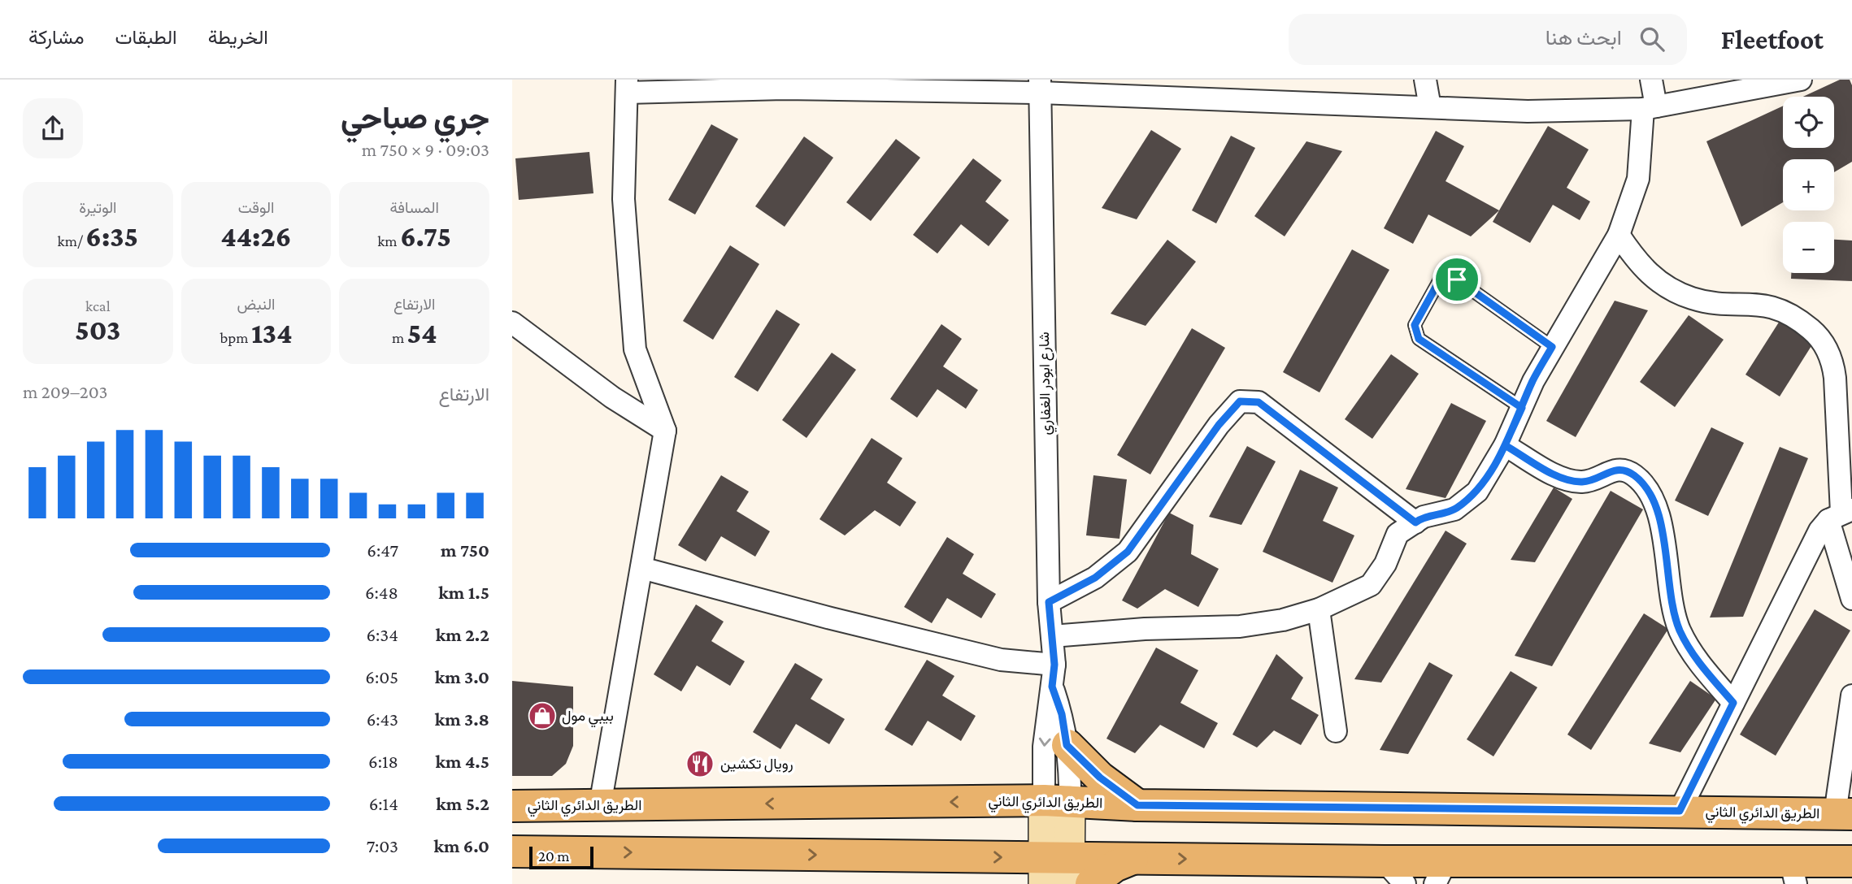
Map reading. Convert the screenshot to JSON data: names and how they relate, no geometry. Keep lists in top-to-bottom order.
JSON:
{
  "streets": {
    "main road": ["الطريق الدائري الثاني"],
    "street": ["شارع ابودر الغفاري"]
  },
  "crossings": [
    ["شارع ابودر الغفاري", "الطريق الدائري الثاني"]
  ],
  "places": {
    "shop": ["بيبي مول"],
    "restaurant": ["رويال تكشين"]
  },
  "scale_bar": "20 m",
  "page": {
    "header": "Fleetfoot",
    "search": "ابحث هنا",
    "nav": ["الخريطة", "الطبقات", "مشاركة"],
    "heading": ["جري صباحي", "09:03 · 9 × 750 m"],
    "map_buttons": ["+", "−"],
    "stats": [
      ["المسافة", "6.75 km"],
      ["الوقت", "44:26"],
      ["الوتيرة", "6:35 /km"],
      ["الارتفاع", "54 m"],
      ["النبض", "134 bpm"],
      ["kcal", "503"]
    ],
    "chart": ["الارتفاع", "203–209 m"],
    "list": [
      {
        "name": "750 m",
        "note": "6:47"
      },
      {
        "name": "1.5 km",
        "note": "6:48"
      },
      {
        "name": "2.2 km",
        "note": "6:34"
      },
      {
        "name": "3.0 km",
        "note": "6:05"
      },
      {
        "name": "3.8 km",
        "note": "6:43"
      },
      {
        "name": "4.5 km",
        "note": "6:18"
      },
      {
        "name": "5.2 km",
        "note": "6:14"
      },
      {
        "name": "6.0 km",
        "note": "7:03"
      }
    ],
    "scale": "20 m"
  }
}
